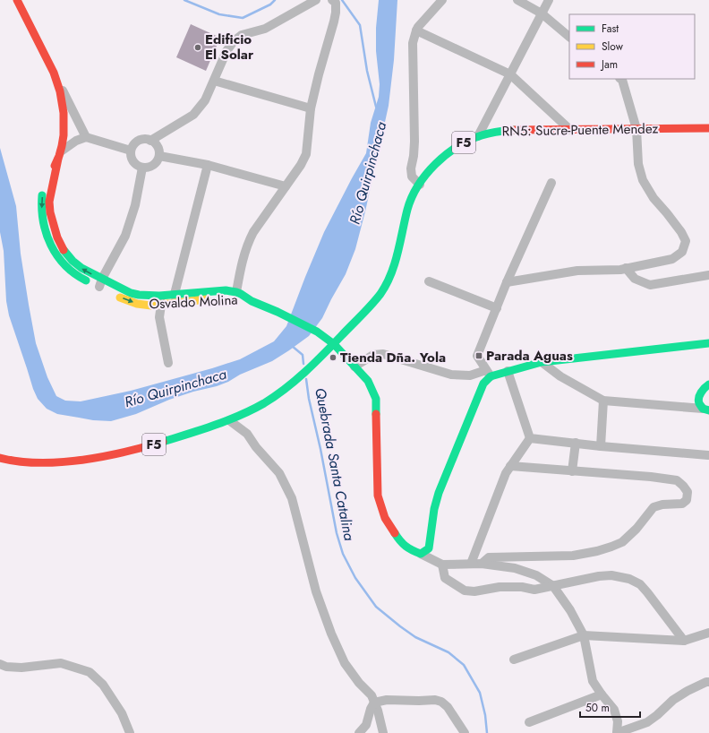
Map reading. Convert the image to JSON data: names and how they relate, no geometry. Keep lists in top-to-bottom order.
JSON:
{
  "streets": {
    "main road": ["RN5: Sucre-Puente Mendez", "F5", "Osvaldo Molina"]
  },
  "water": ["Río Quirpinchaca", "Quebrada Santa Catalina"],
  "places": {
    "other": ["Edificio El Solar", "Tienda Dña. Yola"],
    "transit": ["Parada Aguas"]
  },
  "legend": ["Fast", "Slow", "Jam"],
  "scale_bar": "50 m"
}
